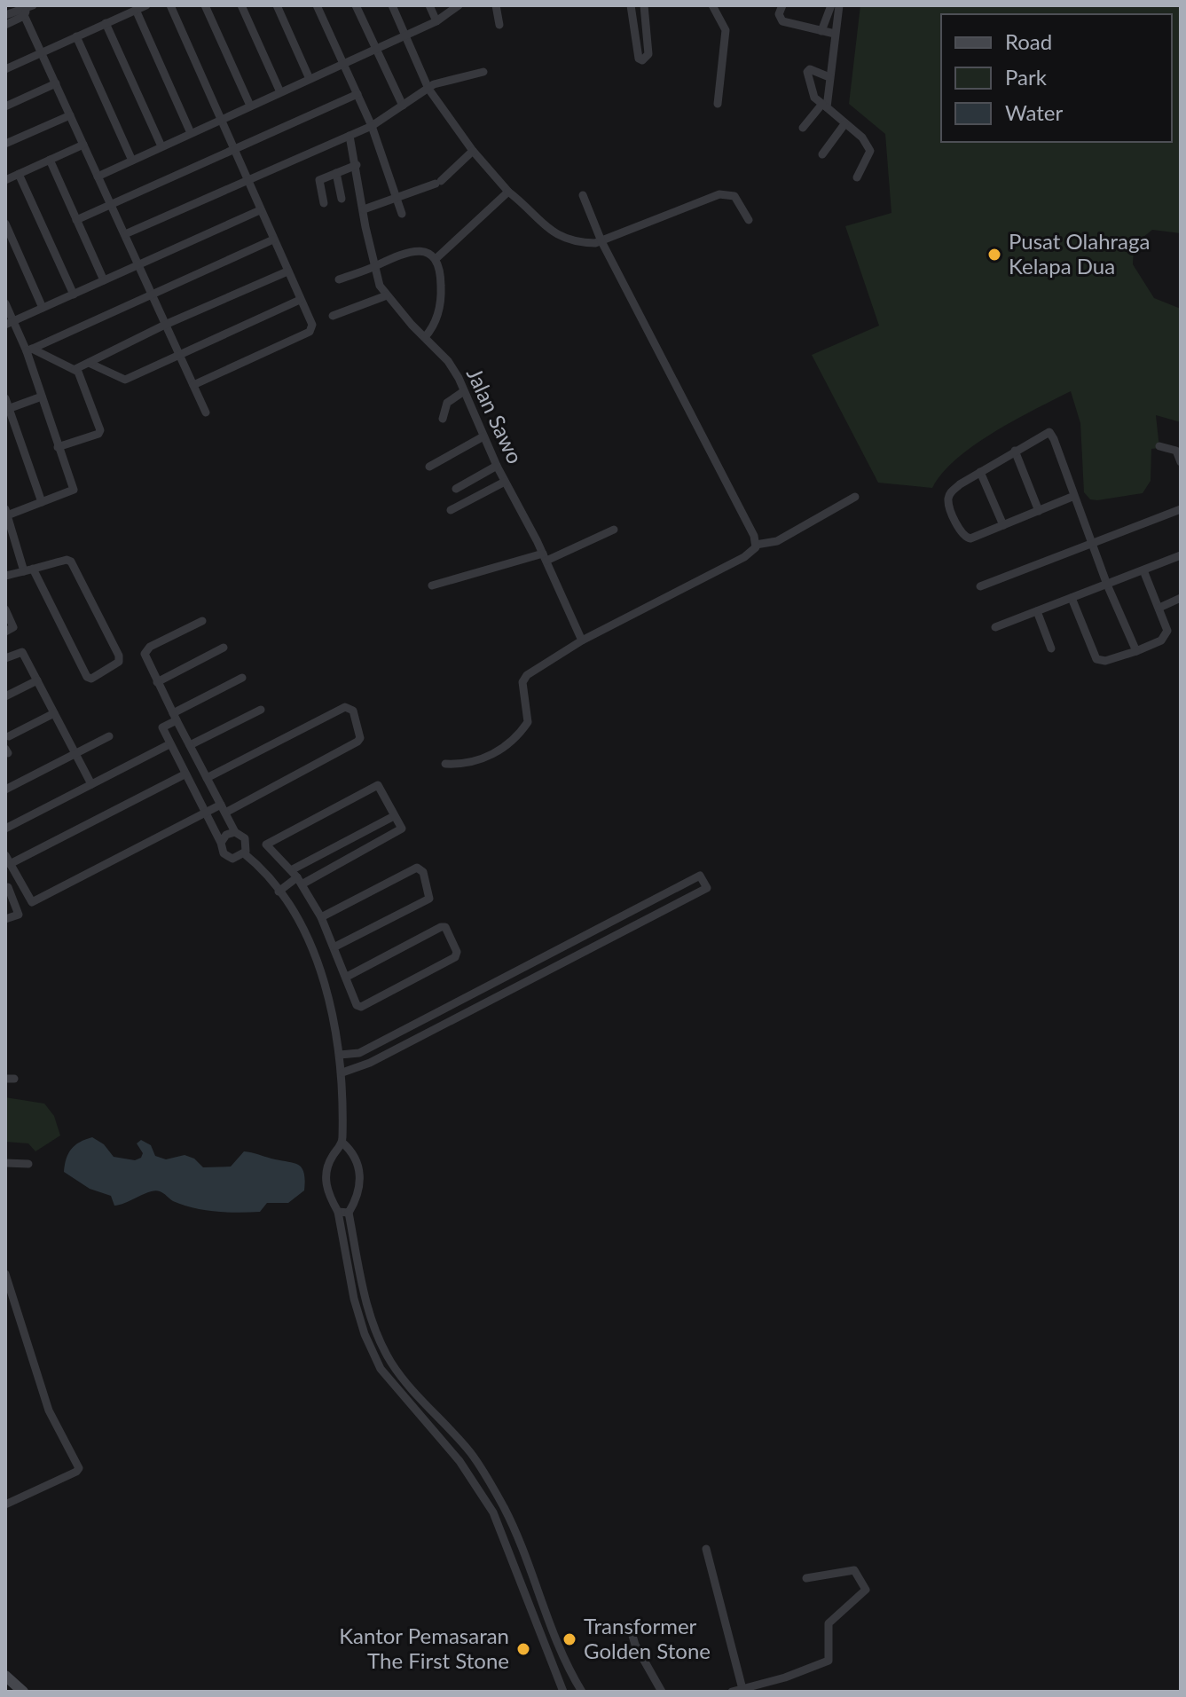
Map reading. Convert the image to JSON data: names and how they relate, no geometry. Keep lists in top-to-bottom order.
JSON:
{
  "streets": {
    "street": ["Jalan Sawo"]
  },
  "places": ["Pusat Olahraga Kelapa Dua", "Transformer Golden Stone", "Kantor Pemasaran The First Stone"],
  "legend": ["Road", "Park", "Water"]
}
